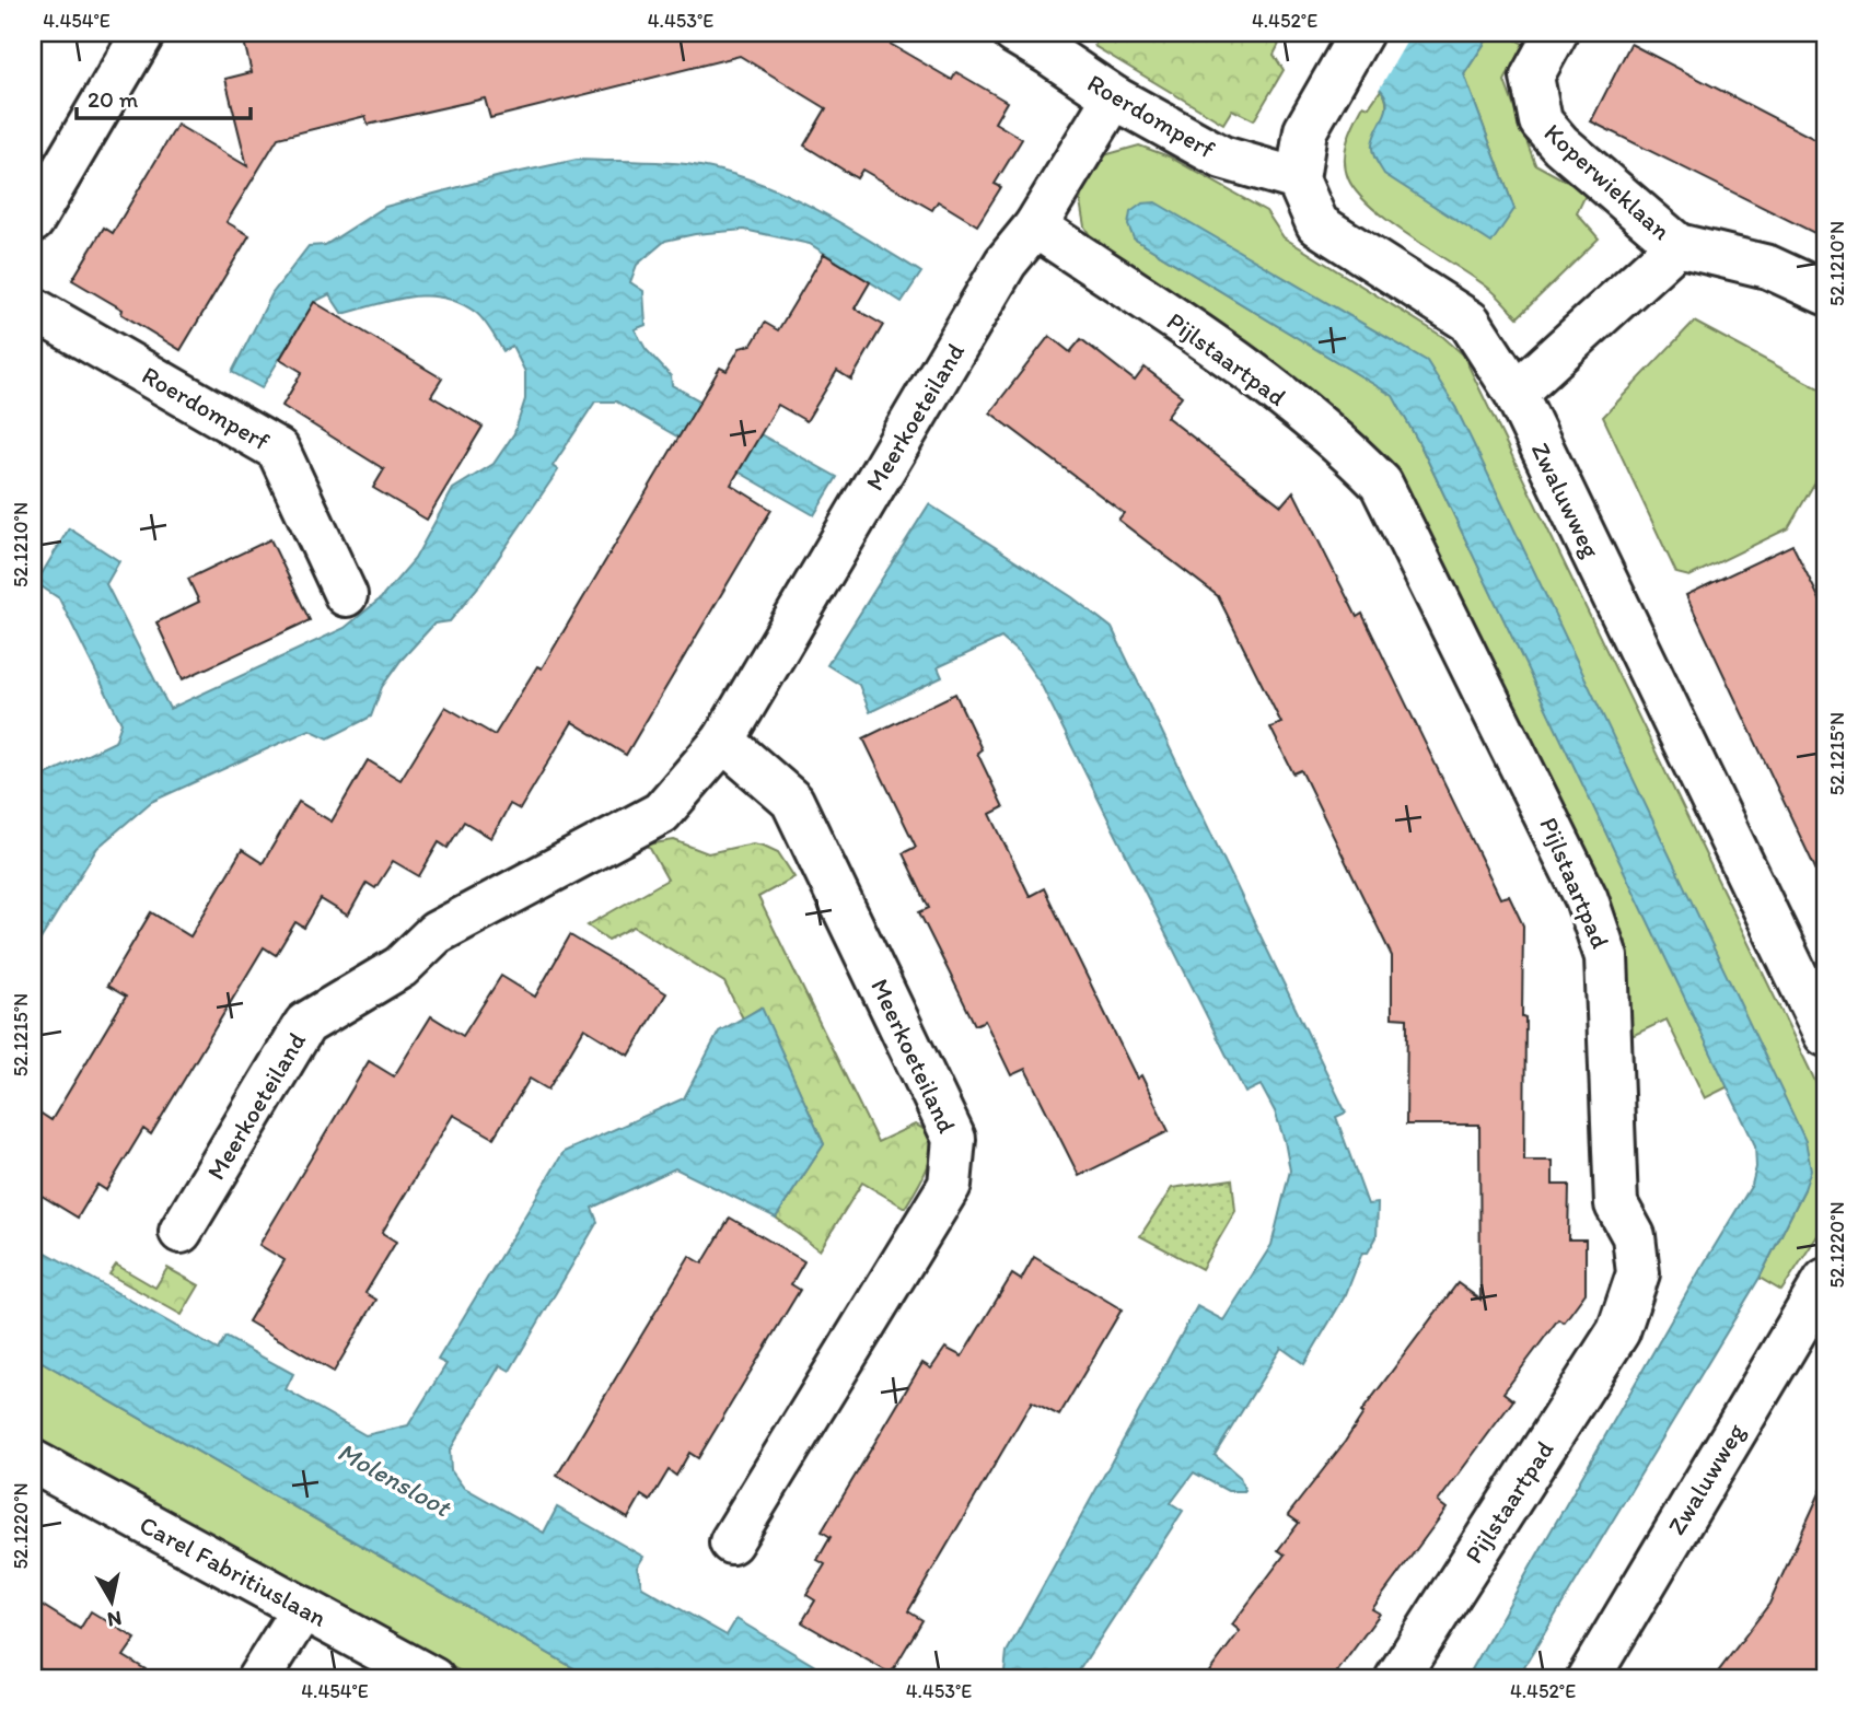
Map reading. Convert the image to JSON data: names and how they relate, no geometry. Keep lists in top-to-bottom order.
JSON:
{
  "streets": {
    "street": [
      "Roerdomperf",
      "Koperwieklaan",
      "Pijlstaartpad",
      "Meerkoeteiland",
      "Zwaluwweg",
      "Carel Fabritiuslaan"
    ]
  },
  "crossings": [
    ["Roerdomperf", "Meerkoeteiland"],
    ["Roerdomperf", "Zwaluwweg"],
    ["Koperwieklaan", "Zwaluwweg"],
    ["Pijlstaartpad", "Meerkoeteiland"]
  ],
  "water": ["Molensloot"],
  "scale_bar": "20 m",
  "north": "bottom",
  "coordinates": [
    "4.454°E",
    "4.453°E",
    "4.452°E",
    "52.1210°N",
    "52.1215°N",
    "52.1220°N"
  ]
}
